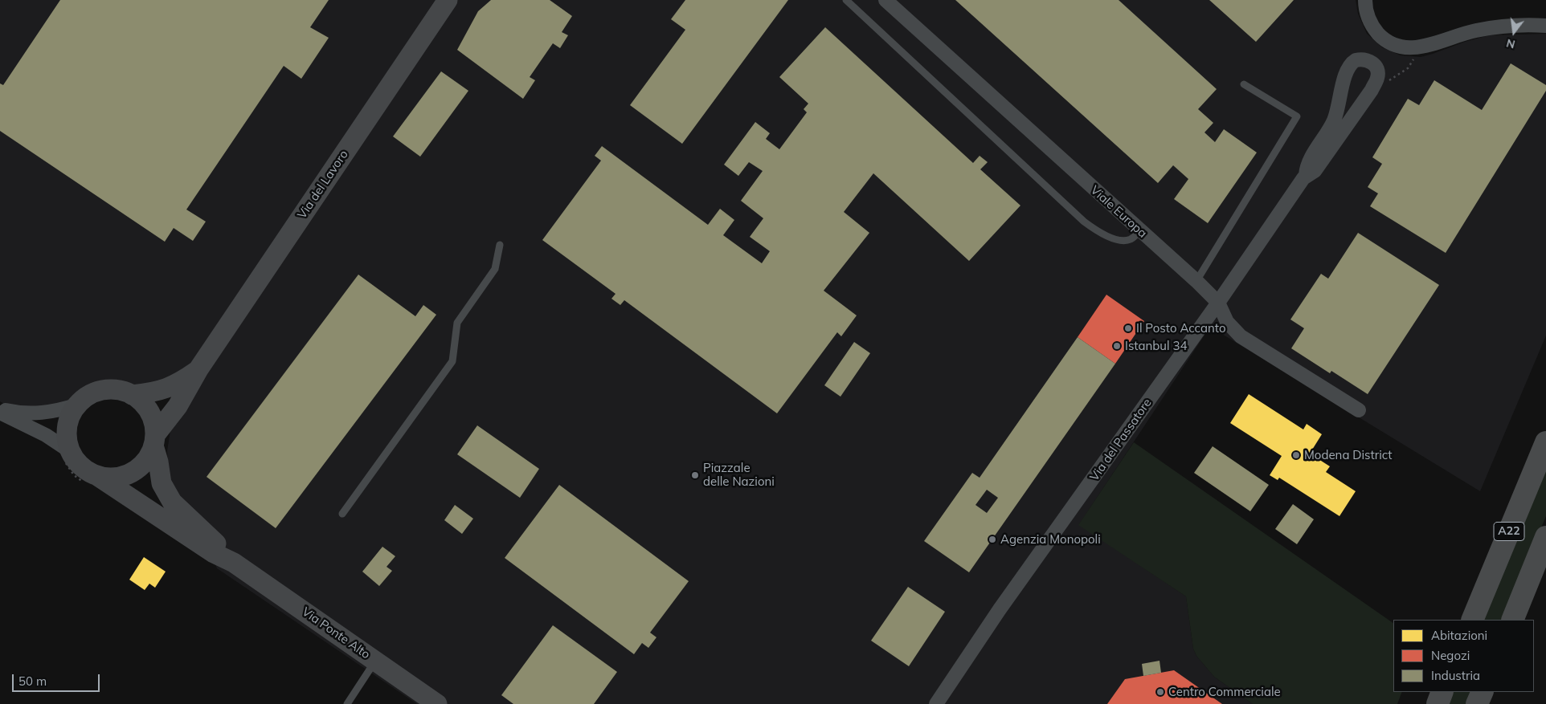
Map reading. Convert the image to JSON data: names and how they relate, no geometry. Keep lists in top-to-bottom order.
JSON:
{
  "streets": {
    "highway": ["A22"],
    "main road": ["Via del Lavoro", "Via Ponte Alto"],
    "street": ["Viale Europa", "Via del Passatore"]
  },
  "crossings": [
    ["Via del Lavoro", "Via Ponte Alto"],
    ["Viale Europa", "Via del Passatore"]
  ],
  "places": [
    "Il Posto Accanto",
    "Istanbul 34",
    "Modena District",
    "Piazzale delle Nazioni",
    "Agenzia Monopoli",
    "Centro Commerciale"
  ],
  "legend": ["Abitazioni", "Negozi", "Industria"],
  "scale_bar": "50 m",
  "north": "bottom"
}
